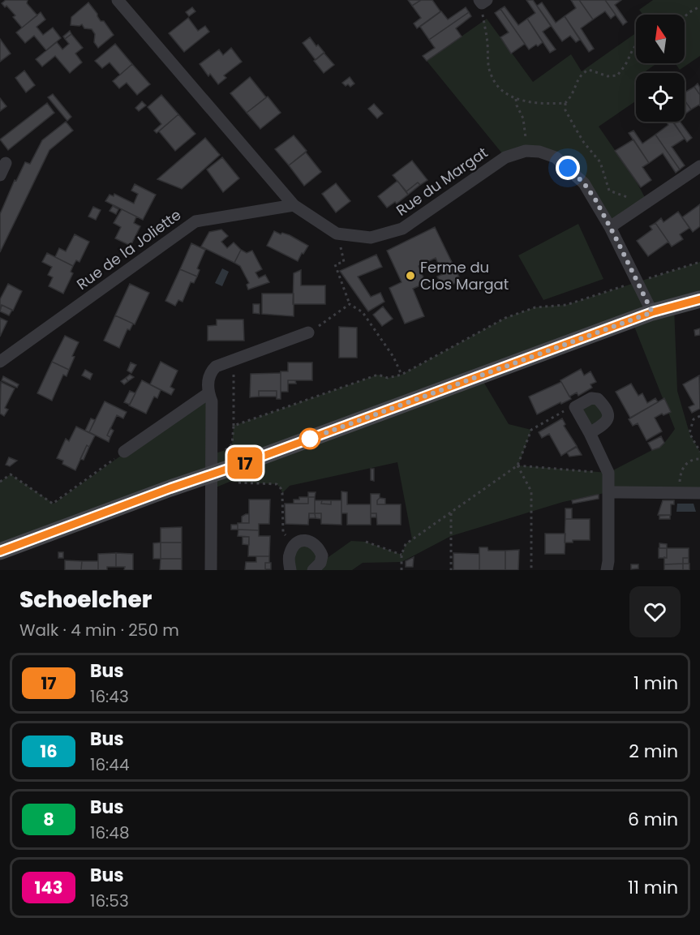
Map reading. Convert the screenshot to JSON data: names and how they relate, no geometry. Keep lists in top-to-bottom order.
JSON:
{
  "streets": {
    "street": ["Rue du Margat", "Rue de la Joliette"]
  },
  "crossings": [
    ["Rue du Margat", "Rue de la Joliette"]
  ],
  "places": ["Ferme du Clos Margat"],
  "lines": ["bus line 17"],
  "north": "top",
  "page": {
    "on_map": "17",
    "heading": ["Schoelcher", "Walk · 4 min · 250 m"],
    "list": [
      {
        "mark": "17",
        "name": "Bus",
        "note": "16:43",
        "value": "1 min"
      },
      {
        "mark": "16",
        "name": "Bus",
        "note": "16:44",
        "value": "2 min"
      },
      {
        "mark": "8",
        "name": "Bus",
        "note": "16:48",
        "value": "6 min"
      },
      {
        "mark": "143",
        "name": "Bus",
        "note": "16:53",
        "value": "11 min"
      }
    ]
  }
}
